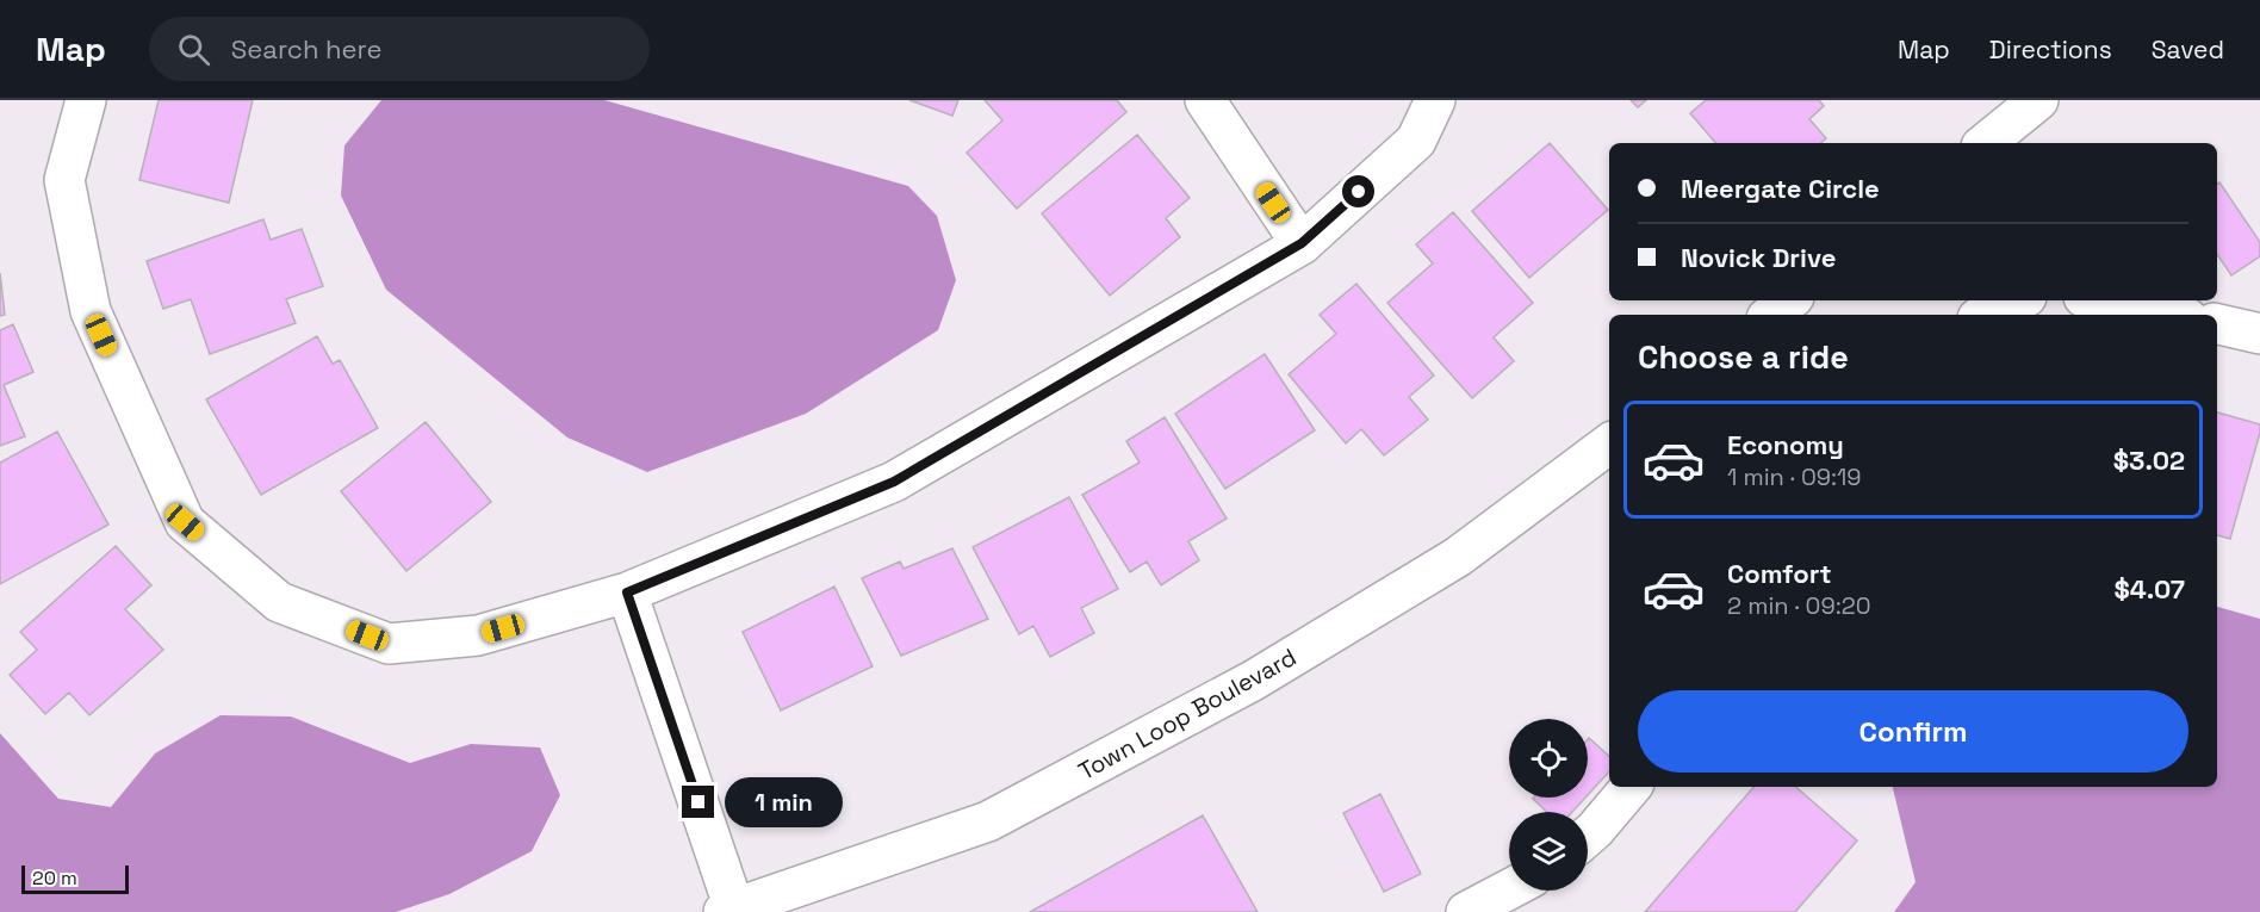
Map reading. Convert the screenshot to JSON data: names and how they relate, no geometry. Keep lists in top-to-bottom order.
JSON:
{
  "streets": {
    "street": ["Town Loop Boulevard"]
  },
  "scale_bar": "20 m",
  "page": {
    "header": "Map",
    "search": "Search here",
    "nav": ["Map", "Directions", "Saved"],
    "banner": ["Meergate Circle", "Novick Drive"],
    "heading": "Choose a ride",
    "list": [
      {
        "name": "Economy",
        "note": "1 min · 09:19",
        "value": "$3.02"
      },
      {
        "name": "Comfort",
        "note": "2 min · 09:20",
        "value": "$4.07"
      }
    ],
    "buttons": "Confirm",
    "bubble": "1 min",
    "scale": "20 m"
  }
}
